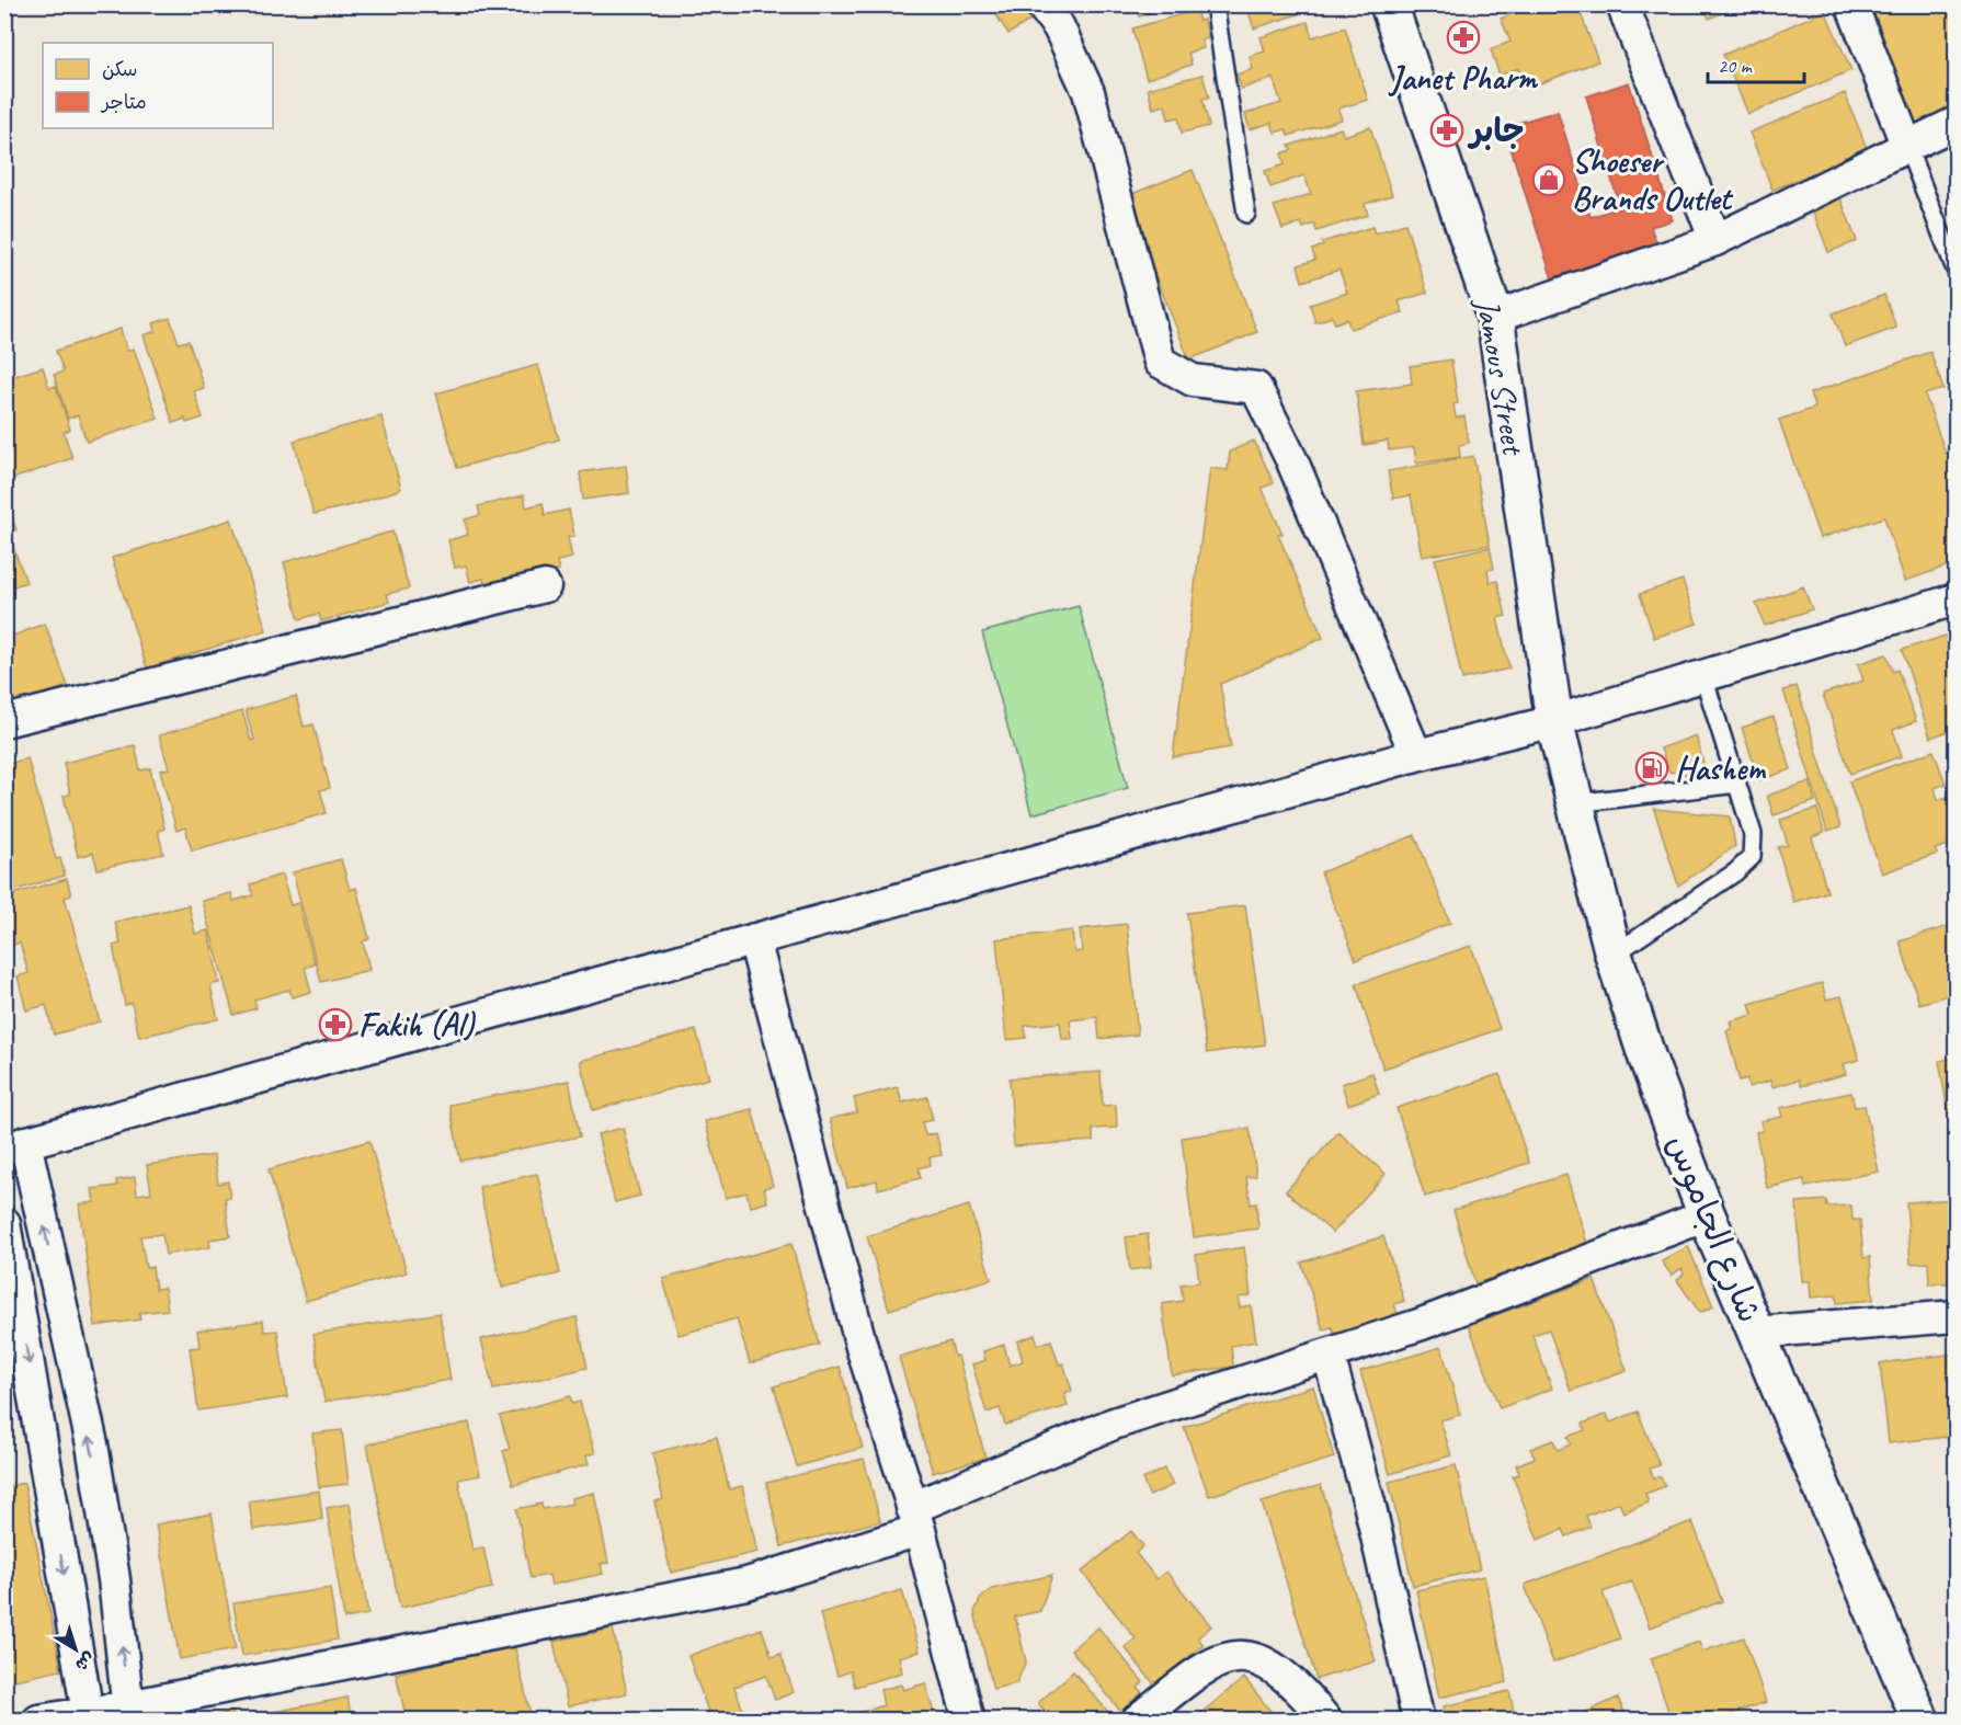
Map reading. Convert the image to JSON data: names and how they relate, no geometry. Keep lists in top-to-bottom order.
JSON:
{
  "streets": {
    "street": ["Jamous Street", "شارع الجاموس"]
  },
  "crossings": [
    ["Jamous Street", "شارع الجاموس"]
  ],
  "places": {
    "pharmacy": ["Janet Pharm", "جابر", "Fakih (Al)"],
    "shop": ["Shoeser Brands Outlet"],
    "fuel station": ["Hashem"]
  },
  "legend": ["سكن", "متاجر"],
  "scale_bar": "20 m",
  "north": "bottom right"
}
